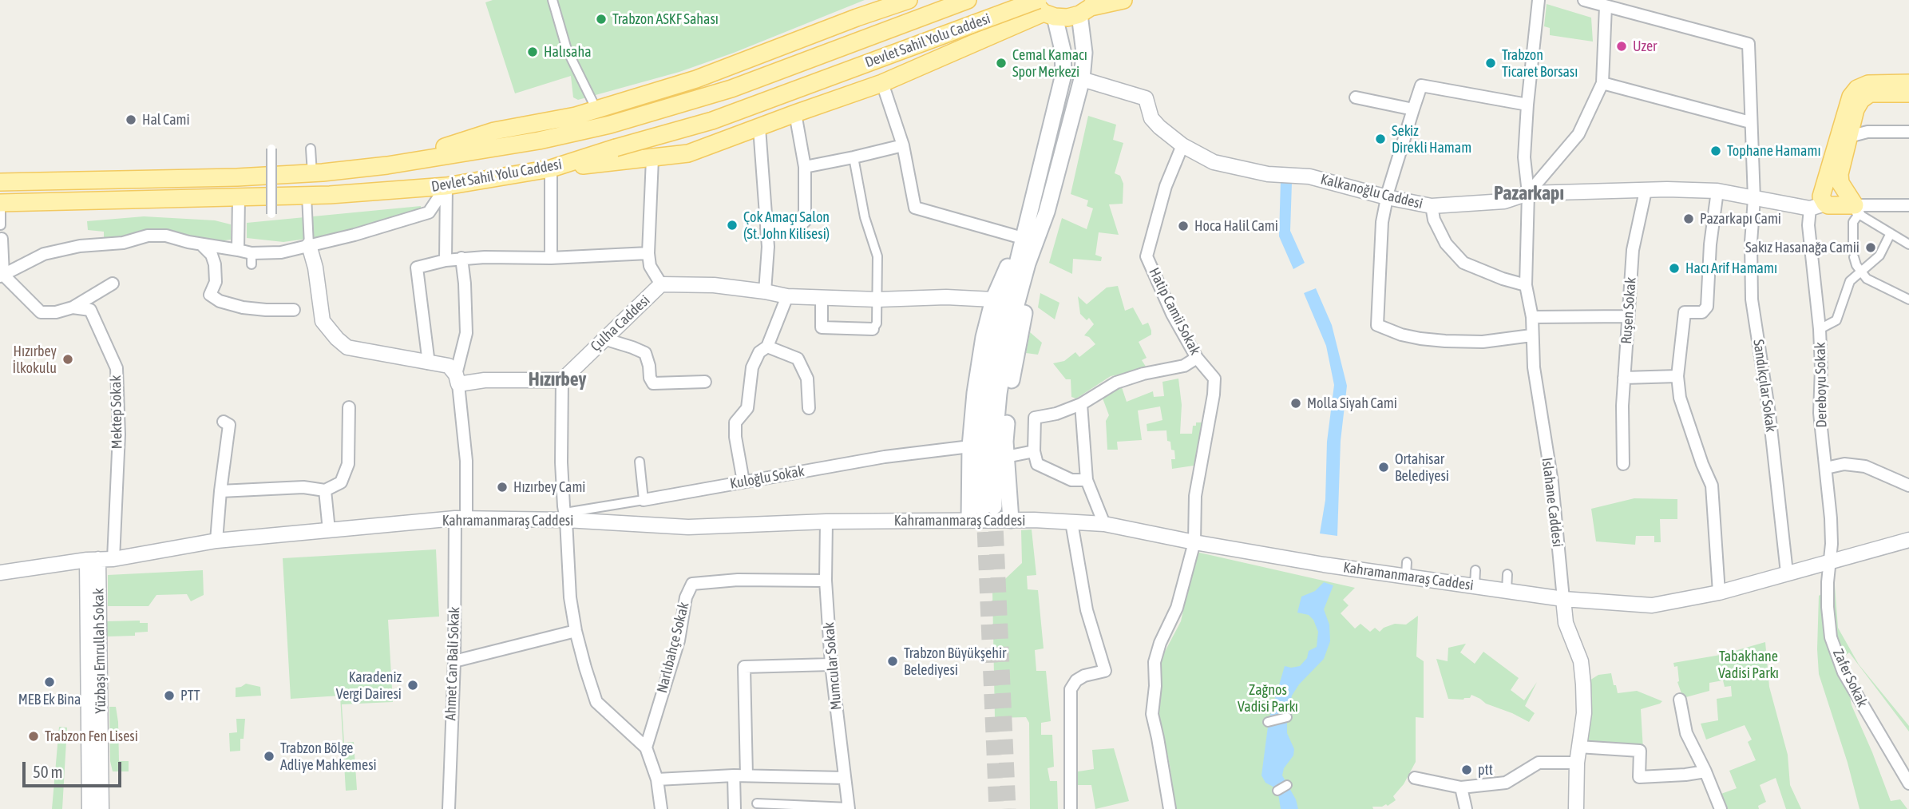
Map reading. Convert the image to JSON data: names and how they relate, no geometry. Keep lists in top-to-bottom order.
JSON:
{
  "streets": {
    "main road": ["Devlet Sahil Yolu Caddesi"],
    "street": [
      "Kalkanoğlu Caddesi",
      "Ruşen Sokak",
      "Hatip Camii Sokak",
      "Çulha Caddesi",
      "Dereboyu Sokak",
      "Sandıkçılar Sokak",
      "Mektep Sokak",
      "Kuloğlu Sokak",
      "Islahane Caddesi",
      "Kahramanmaraş Caddesi",
      "Narlıbahçe Sokak",
      "Yüzbaşı Emrullah Sokak",
      "Ahmet Can Bali Sokak",
      "Mumcular Sokak",
      "Zafer Sokak"
    ]
  },
  "crossings": [
    ["Kalkanoğlu Caddesi", "Ruşen Sokak"],
    ["Kalkanoğlu Caddesi", "Hatip Camii Sokak"],
    ["Kalkanoğlu Caddesi", "Dereboyu Sokak"],
    ["Kalkanoğlu Caddesi", "Sandıkçılar Sokak"],
    ["Kalkanoğlu Caddesi", "Islahane Caddesi"],
    ["Hatip Camii Sokak", "Kahramanmaraş Caddesi"],
    ["Dereboyu Sokak", "Kahramanmaraş Caddesi"],
    ["Dereboyu Sokak", "Zafer Sokak"],
    ["Sandıkçılar Sokak", "Kahramanmaraş Caddesi"],
    ["Mektep Sokak", "Kahramanmaraş Caddesi"],
    ["Kuloğlu Sokak", "Kahramanmaraş Caddesi"],
    ["Islahane Caddesi", "Kahramanmaraş Caddesi"],
    ["Kahramanmaraş Caddesi", "Yüzbaşı Emrullah Sokak"],
    ["Kahramanmaraş Caddesi", "Ahmet Can Bali Sokak"],
    ["Kahramanmaraş Caddesi", "Mumcular Sokak"],
    ["Kahramanmaraş Caddesi", "Zafer Sokak"],
    ["Narlıbahçe Sokak", "Mumcular Sokak"]
  ],
  "districts": ["Pazarkapı", "Hızırbey"],
  "parks": ["Tabakhane Vadisi Parkı", "Zağnos Vadisi Parkı"],
  "places": [
    "Trabzon ASKF Sahası",
    "Uzer",
    "Halısaha",
    "Cemal Kamacı Spor Merkezi",
    "Trabzon Ticaret Borsası",
    "Hal Cami",
    "Sekiz Direkli Hamam",
    "Tophane Hamamı",
    "Pazarkapı Cami",
    "Çok Amaçı Salon (St. John Kilisesi)",
    "Hoca Halil Cami",
    "Sakız Hasanağa Camii",
    "Hacı Arif Hamamı",
    "Hızırbey İlkokulu",
    "Molla Siyah Cami",
    "Ortahisar Belediyesi",
    "Hızırbey Cami",
    "Trabzon Büyükşehir Belediyesi",
    "MEB Ek Bina",
    "Karadeniz Vergi Dairesi",
    "PTT",
    "Trabzon Fen Lisesi",
    "Trabzon Bölge Adliye Mahkemesi",
    "ptt"
  ],
  "scale_bar": "50 m"
}
